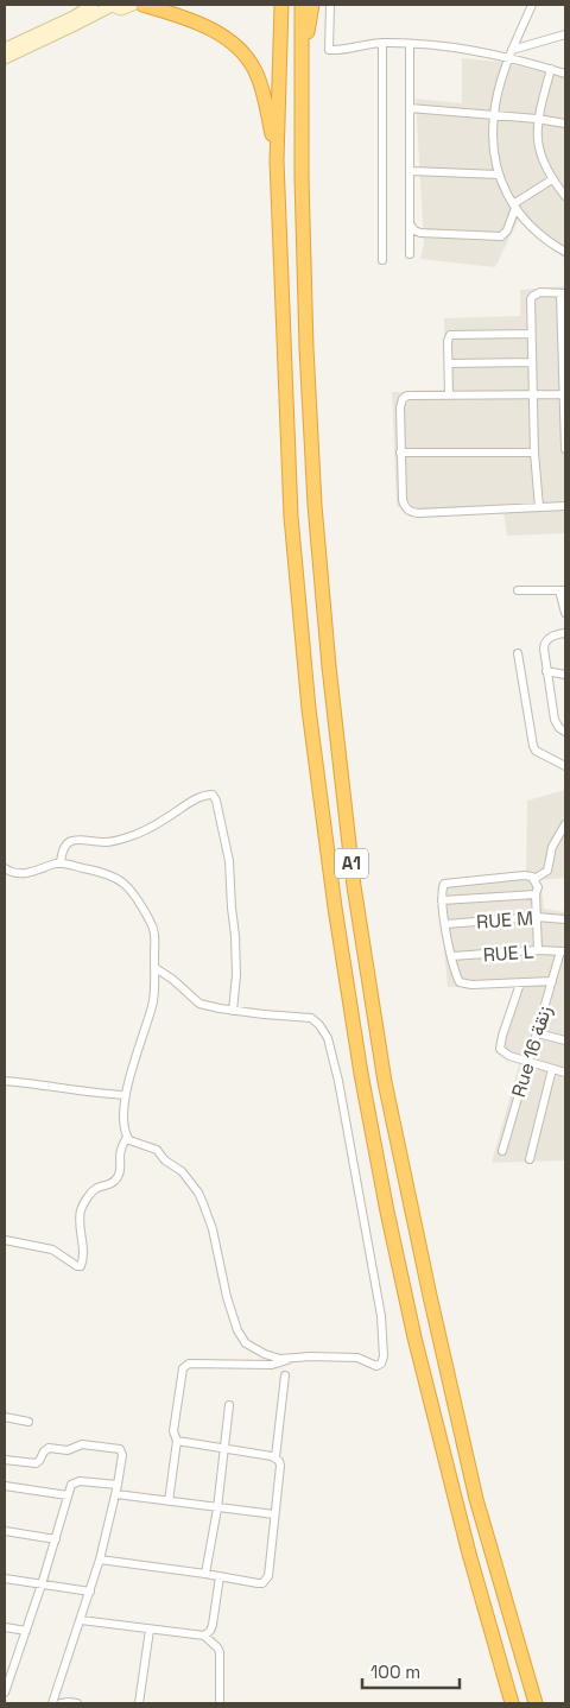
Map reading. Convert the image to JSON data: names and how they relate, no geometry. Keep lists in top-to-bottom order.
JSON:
{
  "streets": {
    "highway": ["A1"],
    "street": ["RUE M", "RUE L", "Rue 16 زنقة"]
  },
  "crossings": [
    ["RUE L", "Rue 16 زنقة"]
  ],
  "scale_bar": "100 m"
}
